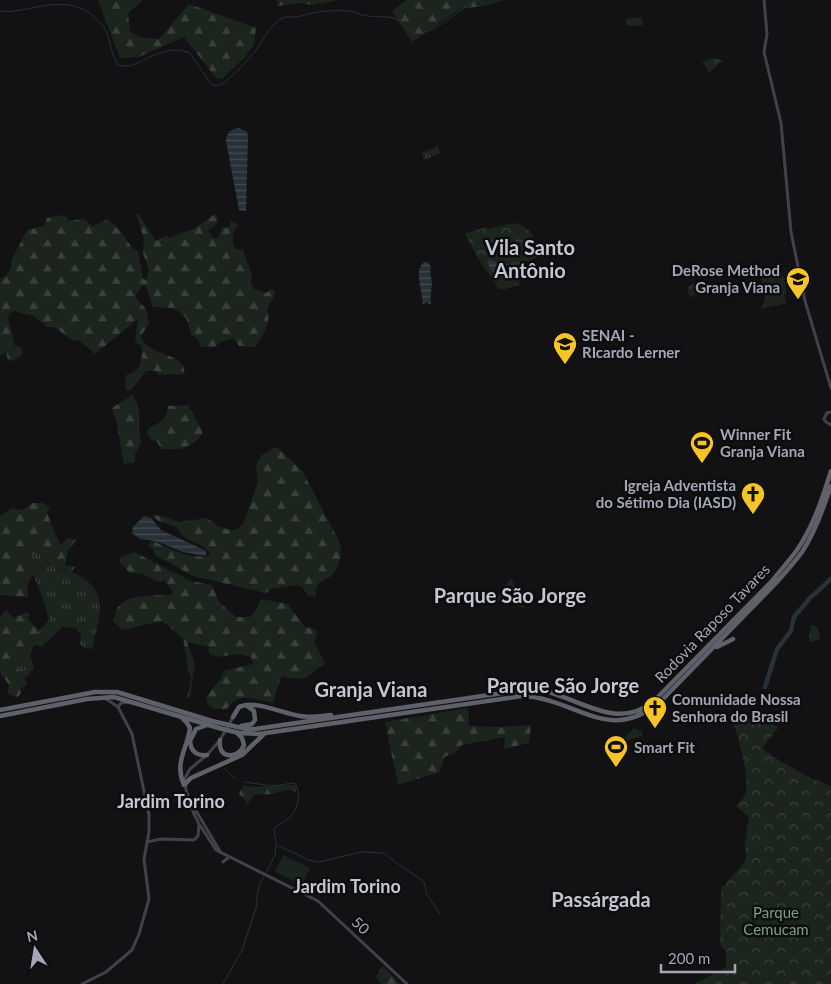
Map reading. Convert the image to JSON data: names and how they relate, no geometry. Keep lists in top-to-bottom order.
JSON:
{
  "streets": {
    "highway": ["Rodovia Raposo Tavares"],
    "main road": ["50"]
  },
  "districts": [
    "Vila Santo Antônio",
    "Parque São Jorge",
    "Parque São Jorge",
    "Granja Viana",
    "Jardim Torino",
    "Jardim Torino",
    "Passárgada"
  ],
  "parks": ["Parque Cemucam"],
  "places": {
    "school or university": ["DeRose Method Granja Viana", "SENAI - RIcardo Lerner"],
    "sports": ["Winner Fit Granja Viana", "Smart Fit"],
    "church": ["Igreja Adventista do Sétimo Dia (IASD)", "Comunidade Nossa Senhora do Brasil"]
  },
  "scale_bar": "200 m",
  "north": "top"
}
